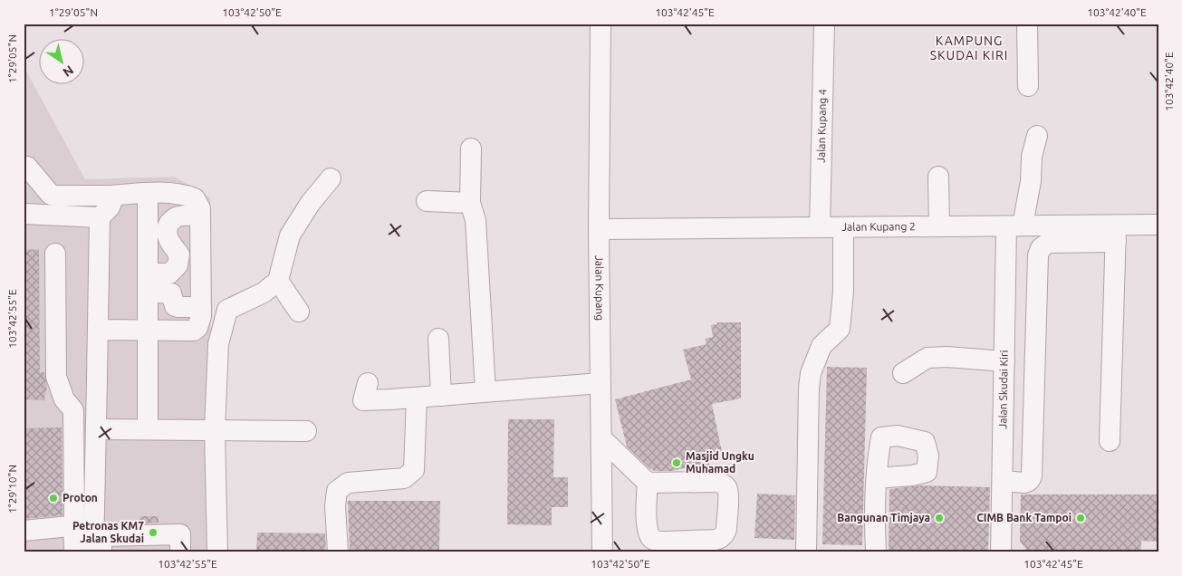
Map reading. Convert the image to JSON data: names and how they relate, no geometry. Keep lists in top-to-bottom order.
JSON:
{
  "streets": {
    "street": [
      "Jalan Kupang 4",
      "Jalan Kupang 2",
      "Jalan Kupang",
      "Jalan Skudai Kiri"
    ]
  },
  "crossings": [
    ["Jalan Kupang 4", "Jalan Kupang 2"],
    ["Jalan Kupang 2", "Jalan Kupang"],
    ["Jalan Kupang 2", "Jalan Skudai Kiri"]
  ],
  "districts": ["KAMPUNG SKUDAI KIRI"],
  "places": [
    "Masjid Ungku Muhamad",
    "Proton",
    "Bangunan Timjaya",
    "CIMB Bank Tampoi",
    "Petronas KM7 Jalan Skudai"
  ],
  "north": "bottom right",
  "coordinates": [
    "1°29'05\"N",
    "103°42'50\"E",
    "103°42'45\"E",
    "103°42'40\"E",
    "103°42'55\"E",
    "1°29'10\"N"
  ]
}
